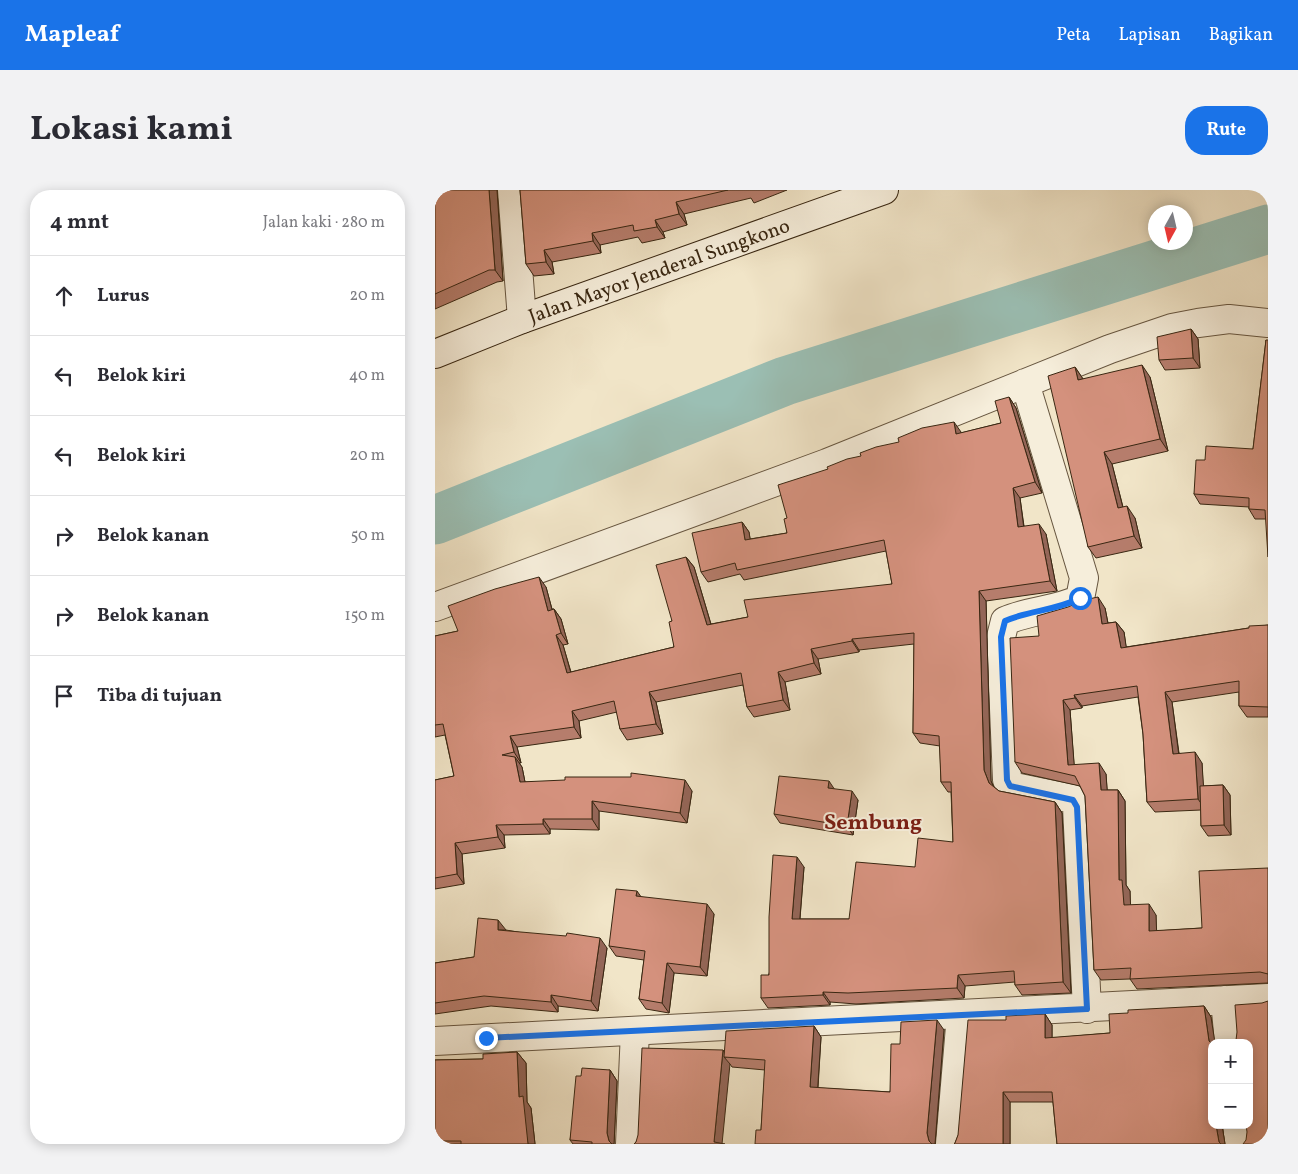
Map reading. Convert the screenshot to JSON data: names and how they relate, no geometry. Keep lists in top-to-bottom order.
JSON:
{
  "streets": {
    "street": ["Jalan Mayor Jenderal Sungkono"]
  },
  "districts": ["Sembung"],
  "north": "bottom",
  "page": {
    "header": "Mapleaf",
    "nav": ["Peta", "Lapisan", "Bagikan"],
    "title": "Lokasi kami",
    "buttons": "Rute",
    "heading": ["4 mnt", "Jalan kaki · 280 m"],
    "list": [
      ["Lurus", "20 m"],
      ["Belok kiri", "40 m"],
      ["Belok kiri", "20 m"],
      ["Belok kanan", "50 m"],
      ["Belok kanan", "150 m"],
      "Tiba di tujuan"
    ],
    "map_buttons": ["+", "−"]
  }
}
